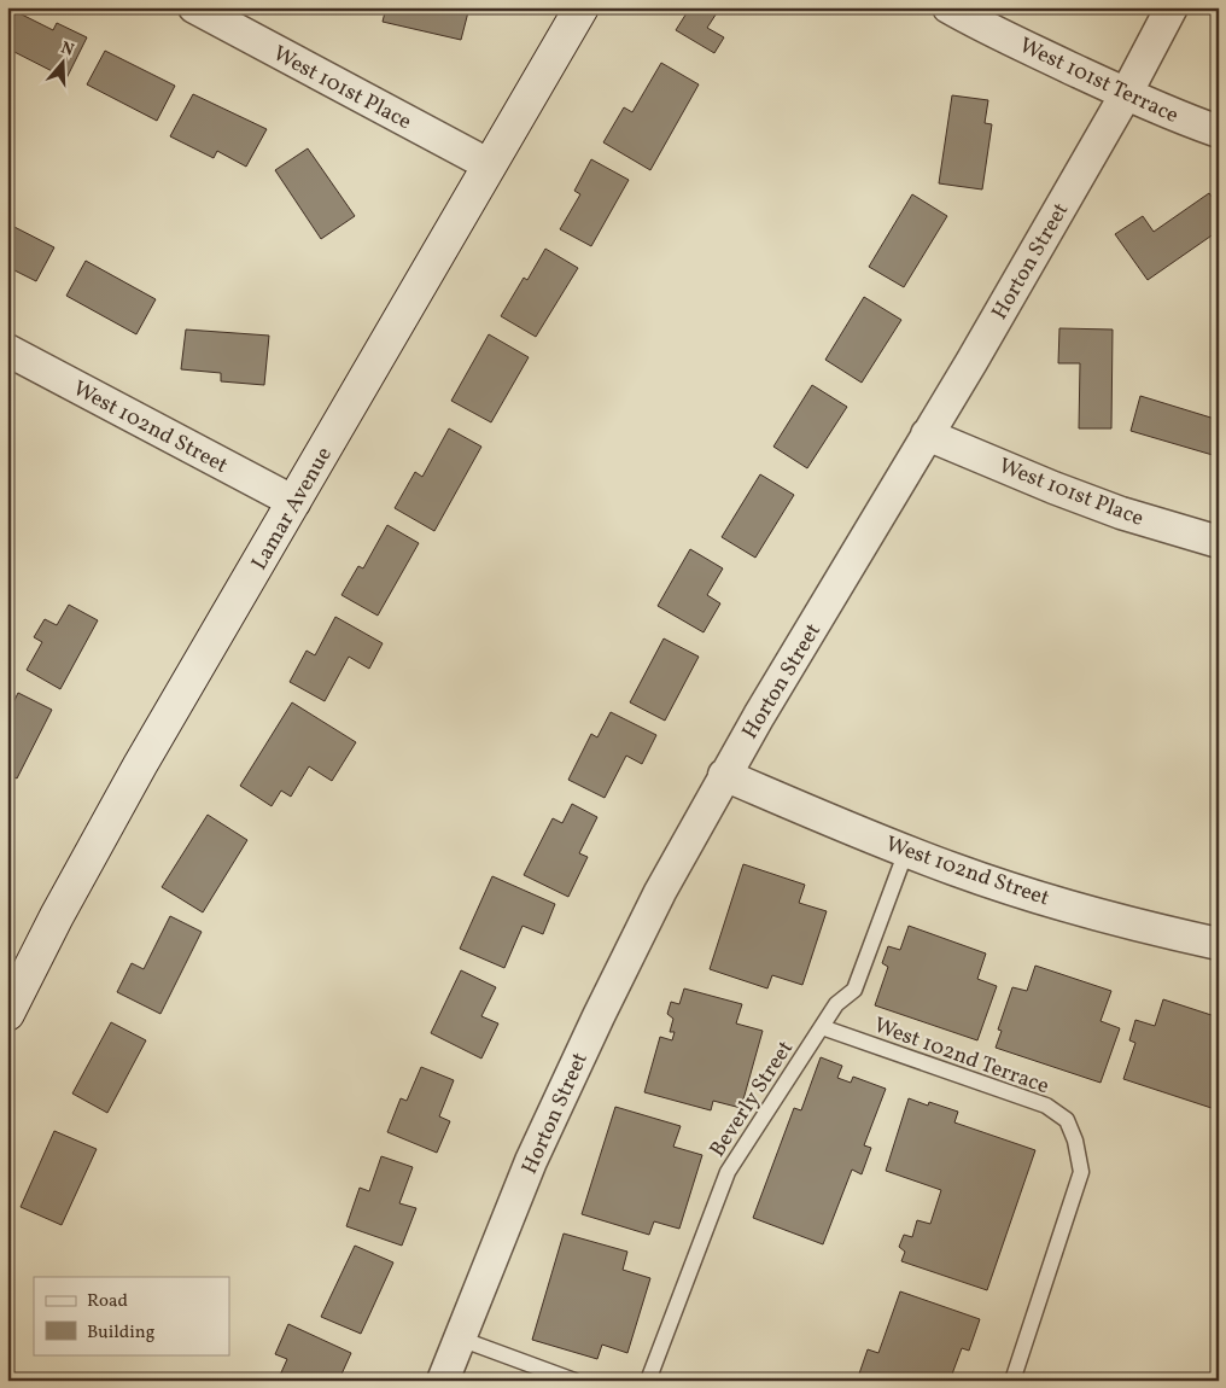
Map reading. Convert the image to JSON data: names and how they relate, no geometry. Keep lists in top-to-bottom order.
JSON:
{
  "streets": {
    "street": [
      "West 101st Terrace",
      "West 101st Place",
      "Horton Street",
      "West 102nd Street",
      "Lamar Avenue"
    ],
    "lane": ["West 102nd Terrace", "Beverly Street"]
  },
  "crossings": [
    ["West 101st Terrace", "Horton Street"],
    ["West 101st Place", "Horton Street"],
    ["West 101st Place", "Lamar Avenue"],
    ["Horton Street", "West 102nd Street"],
    ["West 102nd Street", "Lamar Avenue"],
    ["West 102nd Street", "Beverly Street"],
    ["West 102nd Terrace", "Beverly Street"]
  ],
  "legend": ["Road", "Building"],
  "north": "top"
}
